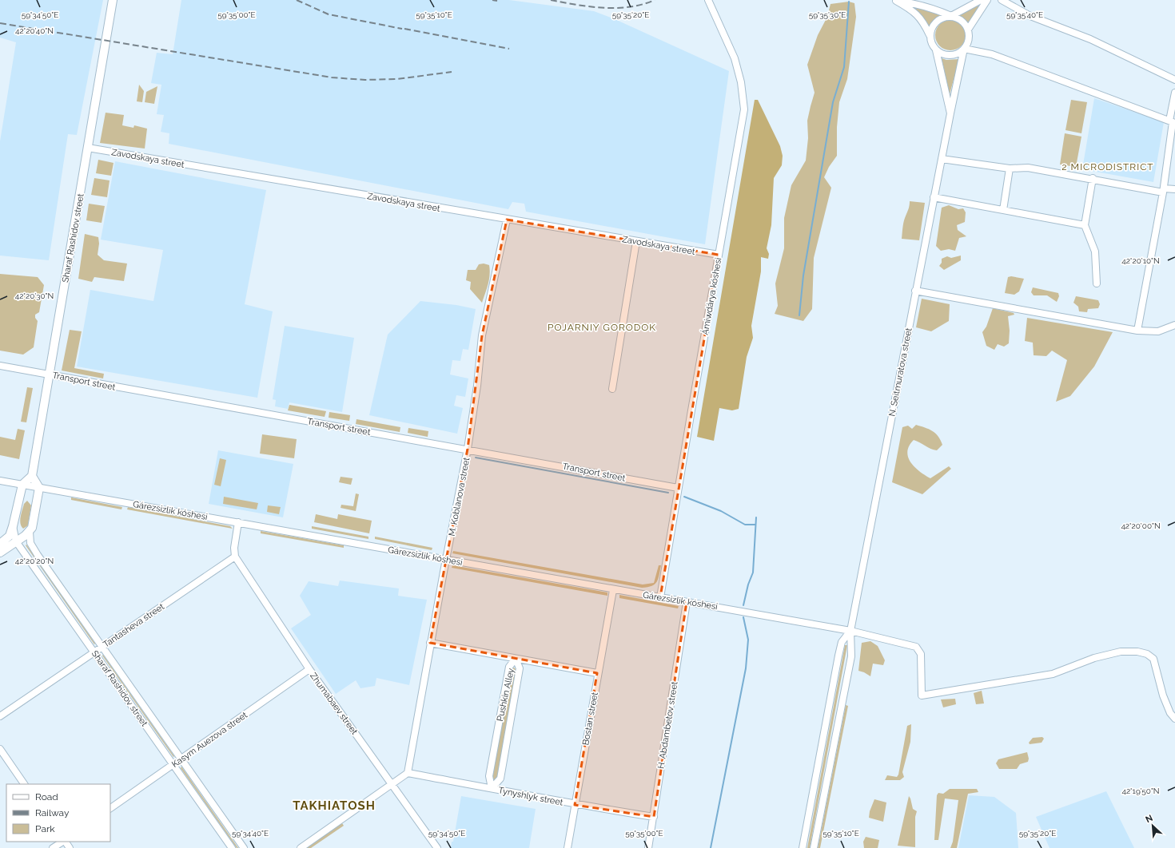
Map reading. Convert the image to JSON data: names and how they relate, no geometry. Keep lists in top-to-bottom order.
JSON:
{
  "streets": {
    "main road": ["Sharaf Rashidov street"],
    "street": [
      "Zavodskaya street",
      "Ámiwdárya kóshesi",
      "N. Seitmuratova street",
      "Transport street",
      "M. Koblanova street",
      "Gárezsizlik kóshesi",
      "Tantasheva street",
      "Pushkin Alley",
      "Zhumabaev street",
      "Bostan street",
      "H. Abdambetov street",
      "Kasym Auezova street",
      "Tynyshlyk street"
    ]
  },
  "crossings": [
    ["Zavodskaya street", "Sharaf Rashidov street"],
    ["Zavodskaya street", "Ámiwdárya kóshesi"],
    ["Zavodskaya street", "M. Koblanova street"],
    ["Sharaf Rashidov street", "Transport street"],
    ["Sharaf Rashidov street", "Tantasheva street"],
    ["Sharaf Rashidov street", "Kasym Auezova street"],
    ["Ámiwdárya kóshesi", "Transport street"],
    ["Ámiwdárya kóshesi", "Gárezsizlik kóshesi"],
    ["N. Seitmuratova street", "Gárezsizlik kóshesi"],
    ["Transport street", "M. Koblanova street"],
    ["M. Koblanova street", "Gárezsizlik kóshesi"],
    ["M. Koblanova street", "Tynyshlyk street"],
    ["Gárezsizlik kóshesi", "Bostan street"],
    ["Gárezsizlik kóshesi", "H. Abdambetov street"],
    ["Tantasheva street", "Zhumabaev street"],
    ["Pushkin Alley", "Tynyshlyk street"],
    ["Zhumabaev street", "Kasym Auezova street"],
    ["Bostan street", "Tynyshlyk street"],
    ["H. Abdambetov street", "Tynyshlyk street"]
  ],
  "districts": ["2 MICRODISTRICT", "POJARNIY GORODOK", "TAKHIATOSH"],
  "legend": ["Road", "Railway", "Park"],
  "north": "top left",
  "coordinates": [
    "59°34'50\"E",
    "59°35'00\"E",
    "59°35'20\"E",
    "59°35'30\"E",
    "59°35'40\"E",
    "59°35'10\"E",
    "42°20'40\"N",
    "42°20'10\"N",
    "42°20'30\"N",
    "42°20'00\"N",
    "42°20'20\"N",
    "42°19'50\"N",
    "59°34'40\"E"
  ]
}
